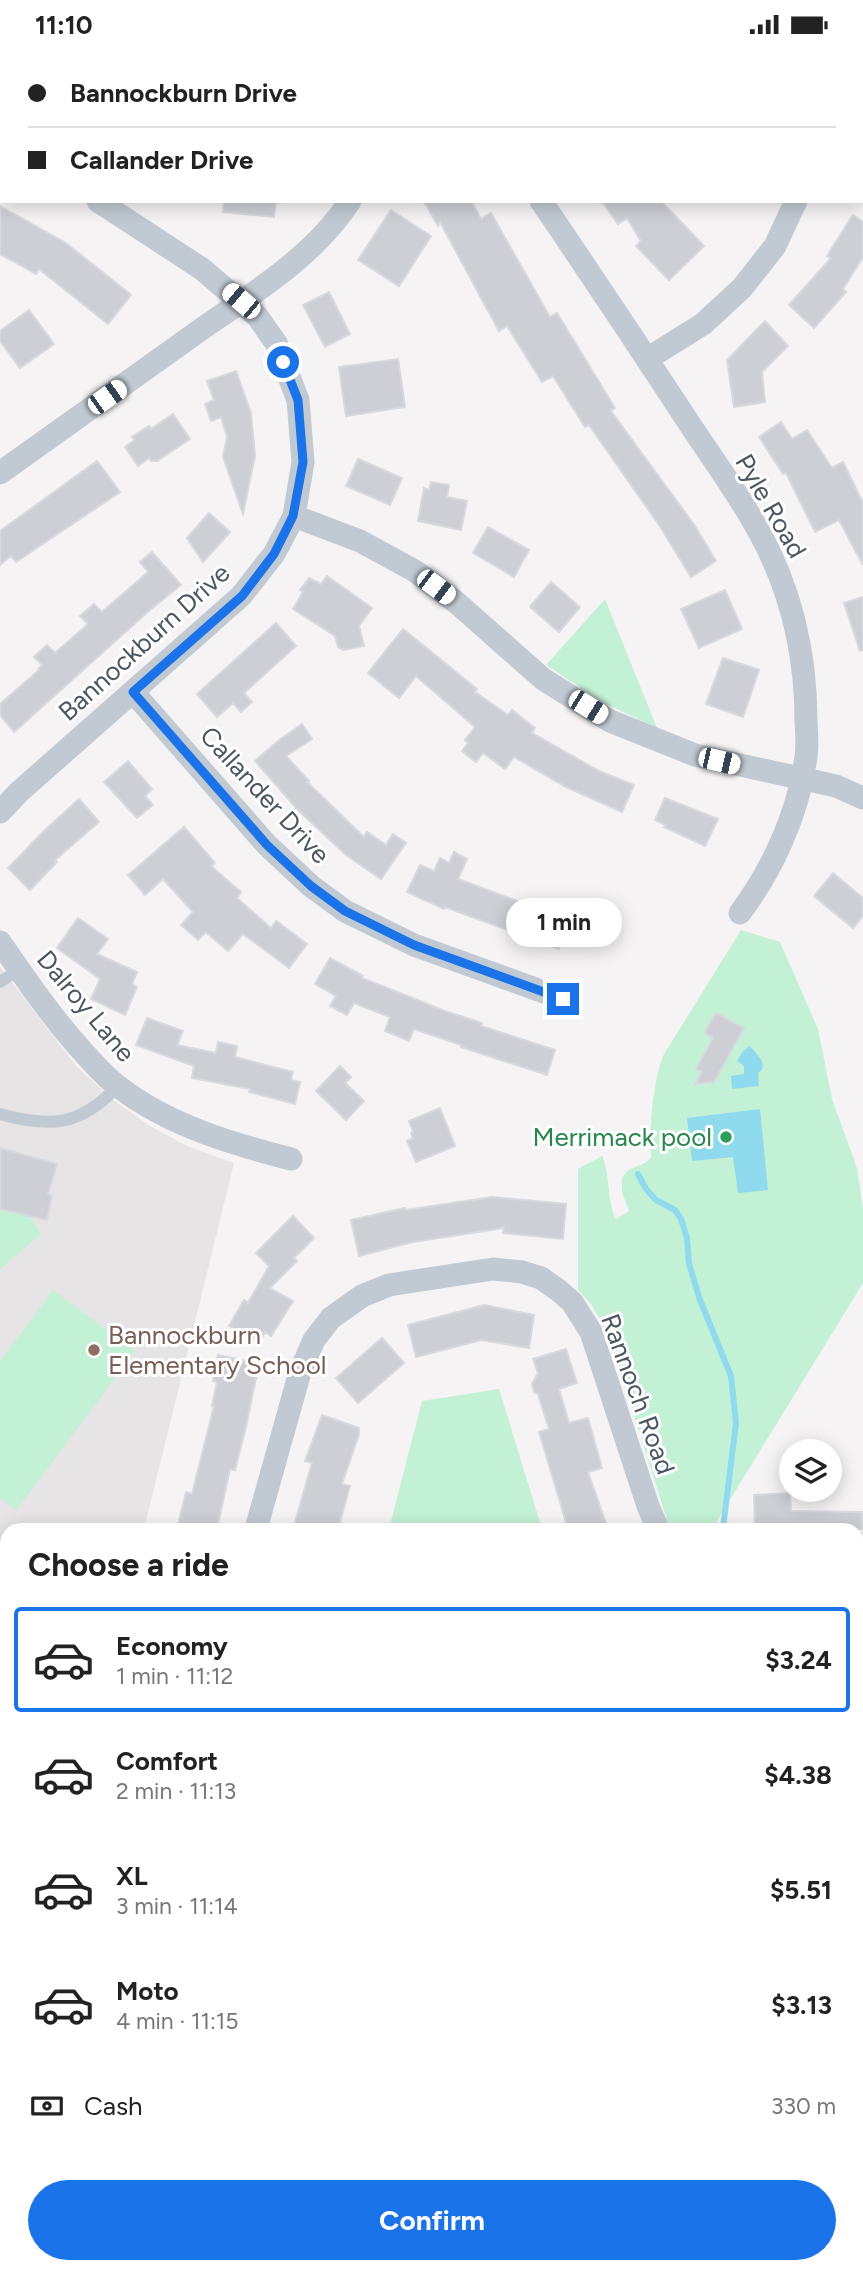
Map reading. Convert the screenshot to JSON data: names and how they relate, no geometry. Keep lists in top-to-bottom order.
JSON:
{
  "streets": {
    "street": [
      "Pyle Road",
      "Bannockburn Drive",
      "Callander Drive",
      "Dalroy Lane",
      "Rannoch Road"
    ]
  },
  "crossings": [
    ["Bannockburn Drive", "Callander Drive"]
  ],
  "places": ["Merrimack pool", "Bannockburn Elementary School"],
  "page": {
    "status": "11:10",
    "banner": ["Bannockburn Drive", "Callander Drive"],
    "bubble": "1 min",
    "heading": "Choose a ride",
    "list": [
      {
        "name": "Economy",
        "note": "1 min · 11:12",
        "value": "$3.24"
      },
      {
        "name": "Comfort",
        "note": "2 min · 11:13",
        "value": "$4.38"
      },
      {
        "name": "XL",
        "note": "3 min · 11:14",
        "value": "$5.51"
      },
      {
        "name": "Moto",
        "note": "4 min · 11:15",
        "value": "$3.13"
      }
    ],
    "pay": ["Cash", "330 m"],
    "buttons": "Confirm"
  }
}
